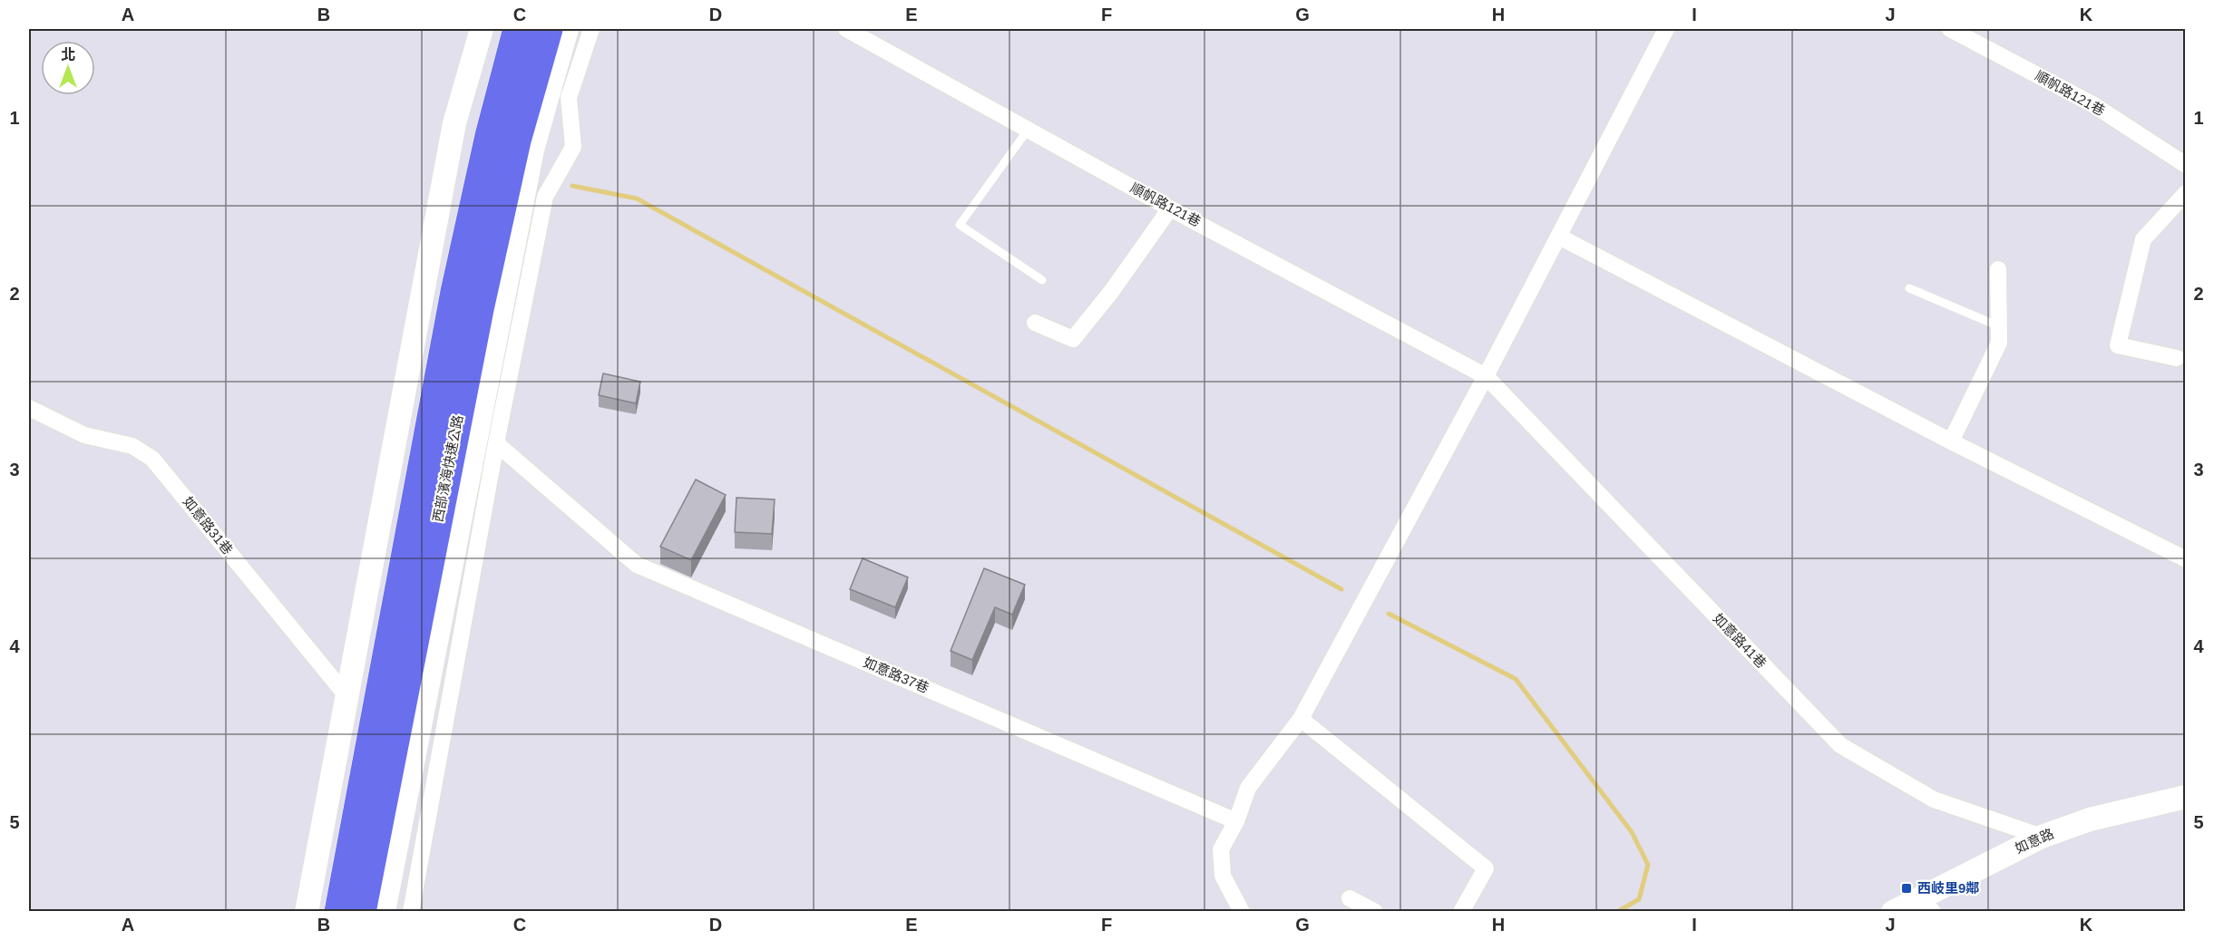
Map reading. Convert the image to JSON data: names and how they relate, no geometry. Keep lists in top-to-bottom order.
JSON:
{
  "streets": {
    "highway": ["西部濱海快速公路"],
    "street": [
      "順帆路121巷",
      "如意路31巷",
      "如意路41巷",
      "如意路37巷",
      "如意路"
    ]
  },
  "crossings": [
    ["順帆路121巷", "如意路41巷"],
    ["如意路41巷", "如意路"]
  ],
  "places": {
    "transit": ["西岐里9鄰"]
  },
  "north": "top",
  "grid": {
    "columns": [
      "A",
      "B",
      "C",
      "D",
      "E",
      "F",
      "G",
      "H",
      "I",
      "J",
      "K"
    ],
    "rows": [
      "1",
      "2",
      "3",
      "4",
      "5"
    ]
  }
}
